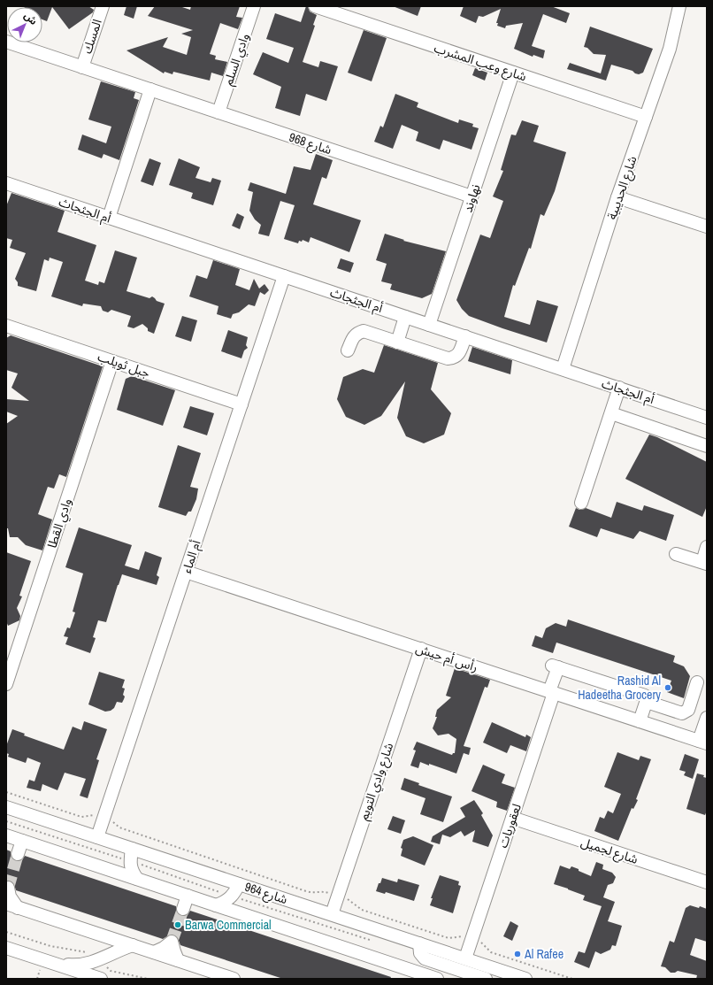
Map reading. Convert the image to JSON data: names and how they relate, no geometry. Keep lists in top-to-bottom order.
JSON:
{
  "streets": {
    "street": [
      "المسك",
      "وادي السلم",
      "شارع وعب المشرب",
      "شارع 968",
      "شارع الحديبية",
      "نهاوند",
      "أم الجثجاث",
      "جبل ثويلب",
      "وادي القطا",
      "أم الماء",
      "رأس أم حيش",
      "شارع وادي التويم",
      "لعقوريات",
      "شارع لجميل",
      "شارع 964"
    ]
  },
  "crossings": [
    ["المسك", "شارع 968"],
    ["وادي السلم", "شارع 968"],
    ["شارع وعب المشرب", "شارع الحديبية"],
    ["شارع وعب المشرب", "نهاوند"],
    ["شارع 968", "نهاوند"],
    ["شارع الحديبية", "أم الجثجاث"],
    ["نهاوند", "أم الجثجاث"],
    ["أم الجثجاث", "أم الماء"],
    ["جبل ثويلب", "وادي القطا"],
    ["جبل ثويلب", "أم الماء"],
    ["أم الماء", "رأس أم حيش"],
    ["أم الماء", "شارع 964"],
    ["رأس أم حيش", "شارع وادي التويم"],
    ["رأس أم حيش", "لعقوريات"],
    ["شارع وادي التويم", "شارع 964"],
    ["لعقوريات", "شارع لجميل"],
    ["لعقوريات", "شارع 964"]
  ],
  "places": ["Rashid Al Hadeetha Grocery", "Barwa Commercial", "Al Rafee"],
  "north": "top right"
}
